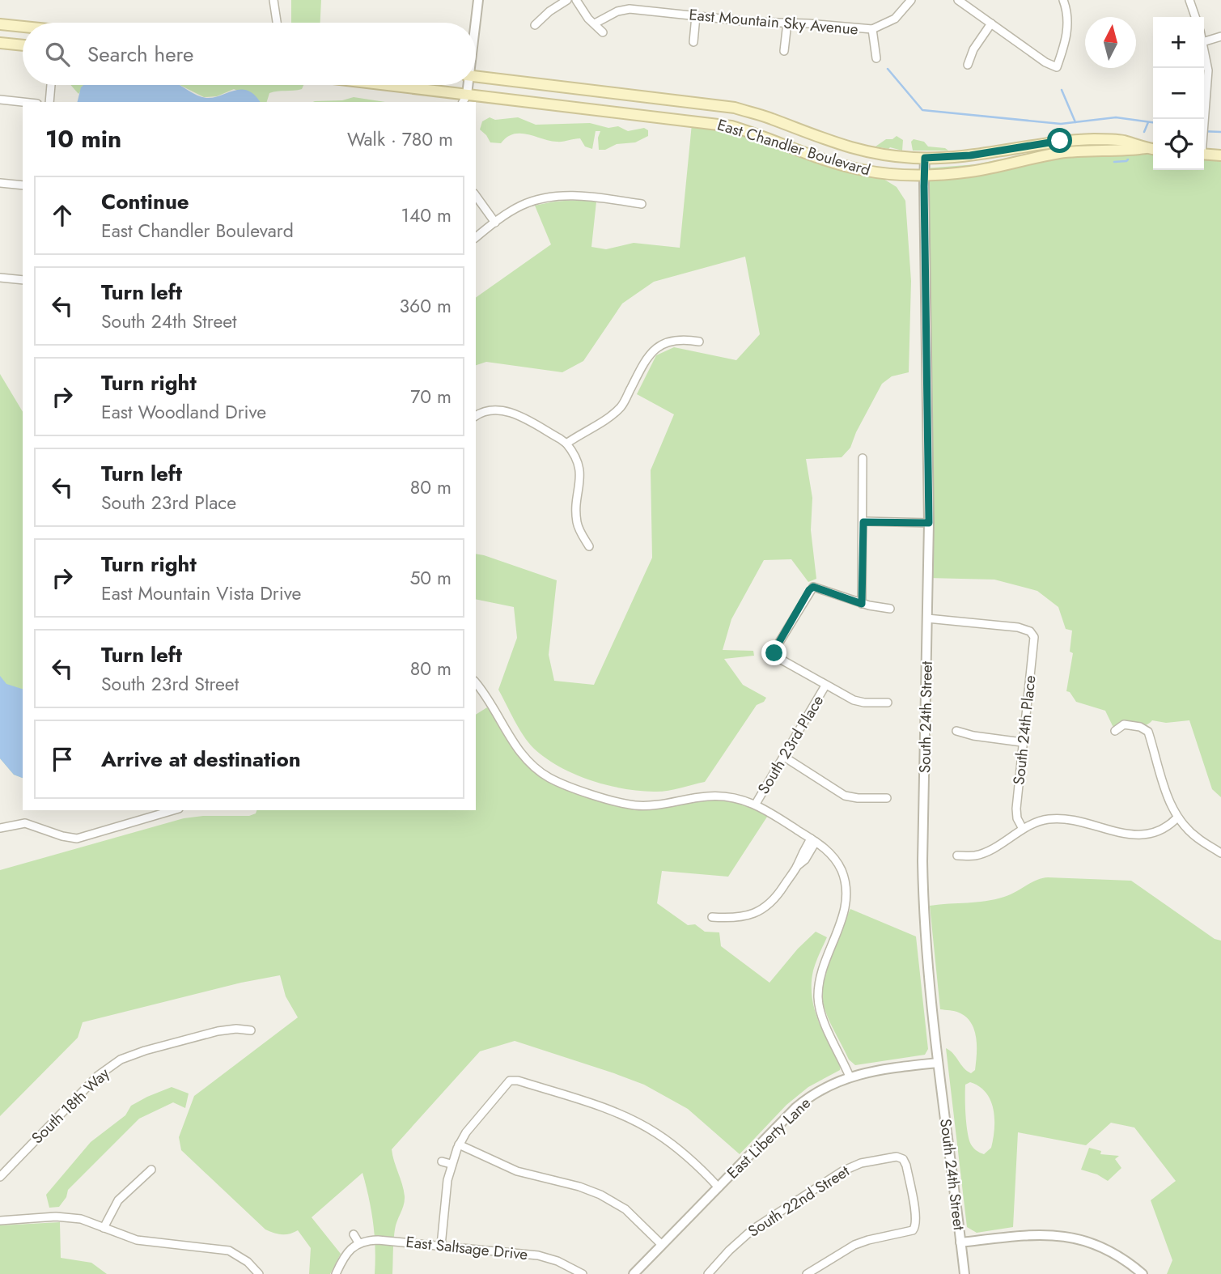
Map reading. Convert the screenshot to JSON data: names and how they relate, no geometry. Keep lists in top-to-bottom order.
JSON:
{
  "streets": {
    "main road": ["East Chandler Boulevard"],
    "street": [
      "East Mountain Sky Avenue",
      "South 24th Street",
      "South 24th Place",
      "South 23rd Place",
      "South 18th Way",
      "East Liberty Lane",
      "South 22nd Street",
      "East Saltsage Drive"
    ]
  },
  "crossings": [
    ["East Chandler Boulevard", "South 24th Street"],
    ["South 24th Street", "South 24th Place"],
    ["South 24th Street", "East Liberty Lane"]
  ],
  "north": "top",
  "page": {
    "map_buttons": ["+", "−"],
    "search": "Search here",
    "heading": ["10 min", "Walk · 780 m"],
    "list": [
      ["Continue", "East Chandler Boulevard", "140 m"],
      ["Turn left", "South 24th Street", "360 m"],
      ["Turn right", "East Woodland Drive", "70 m"],
      ["Turn left", "South 23rd Place", "80 m"],
      ["Turn right", "East Mountain Vista Drive", "50 m"],
      ["Turn left", "South 23rd Street", "80 m"],
      "Arrive at destination"
    ]
  }
}
